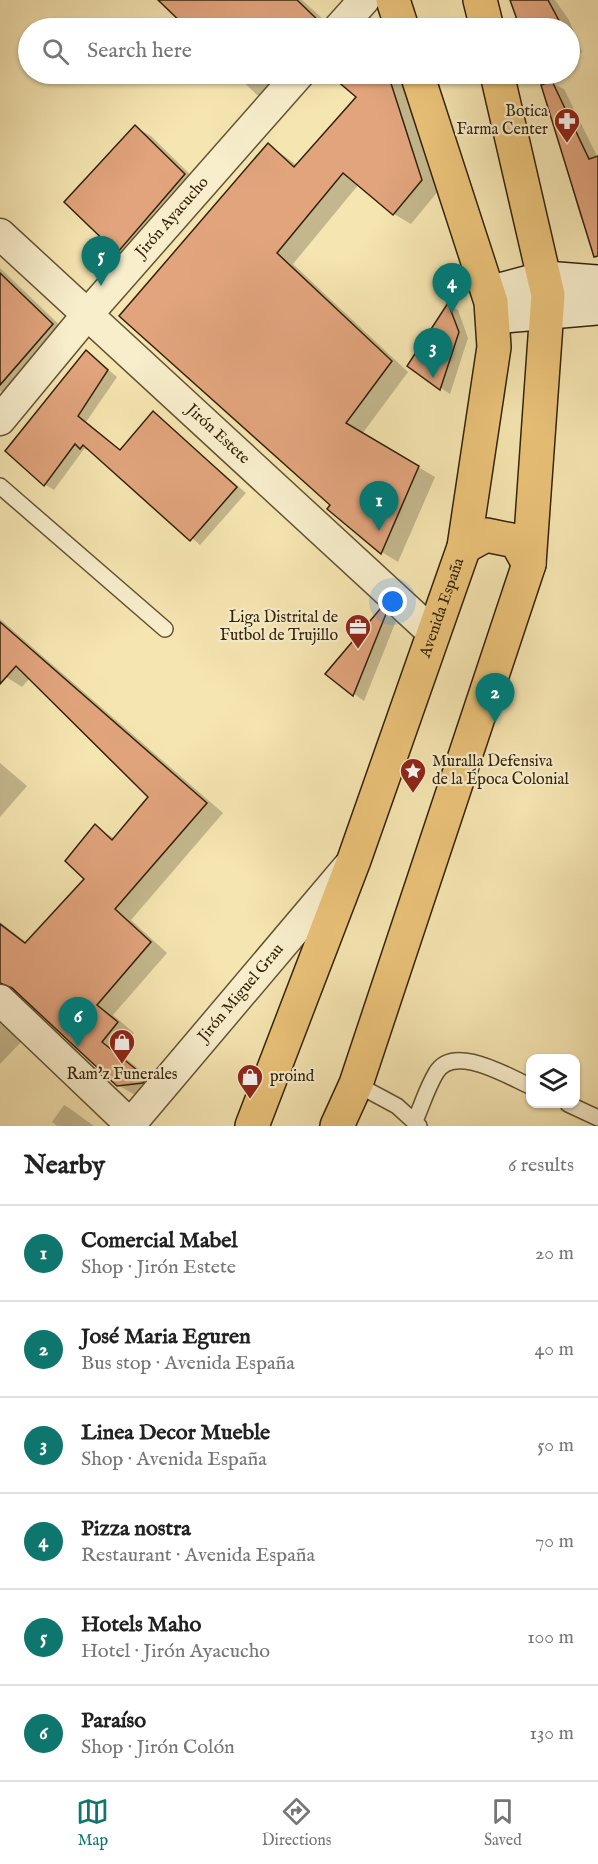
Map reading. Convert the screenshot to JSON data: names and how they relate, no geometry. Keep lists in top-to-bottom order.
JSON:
{
  "streets": {
    "main road": ["Avenida España"],
    "street": ["Jirón Ayacucho", "Jirón Estete", "Jirón Miguel Grau"]
  },
  "crossings": [
    ["Jirón Ayacucho", "Jirón Estete"],
    ["Jirón Estete", "Avenida España"],
    ["Avenida España", "Jirón Miguel Grau"]
  ],
  "places": {
    "pharmacy": ["Botica Farma Center"],
    "office": ["Liga Distrital de Futbol de Trujillo"],
    "place": ["Muralla Defensiva de la Época Colonial"],
    "shop": ["Ram'z Funerales", "proind"]
  },
  "page": {
    "search": "Search here",
    "pins": [
      "5",
      "4",
      "3",
      "1",
      "2",
      "6"
    ],
    "heading": ["Nearby", "6 results"],
    "list": [
      {
        "mark": "1",
        "name": "Comercial Mabel",
        "note": "Shop · Jirón Estete",
        "value": "20 m"
      },
      {
        "mark": "2",
        "name": "José Maria Eguren",
        "note": "Bus stop · Avenida España",
        "value": "40 m"
      },
      {
        "mark": "3",
        "name": "Linea Decor Mueble",
        "note": "Shop · Avenida España",
        "value": "50 m"
      },
      {
        "mark": "4",
        "name": "Pizza nostra",
        "note": "Restaurant · Avenida España",
        "value": "70 m"
      },
      {
        "mark": "5",
        "name": "Hotels Maho",
        "note": "Hotel · Jirón Ayacucho",
        "value": "100 m"
      },
      {
        "mark": "6",
        "name": "Paraíso",
        "note": "Shop · Jirón Colón",
        "value": "130 m"
      }
    ],
    "nav": ["Map", "Directions", "Saved"]
  }
}
